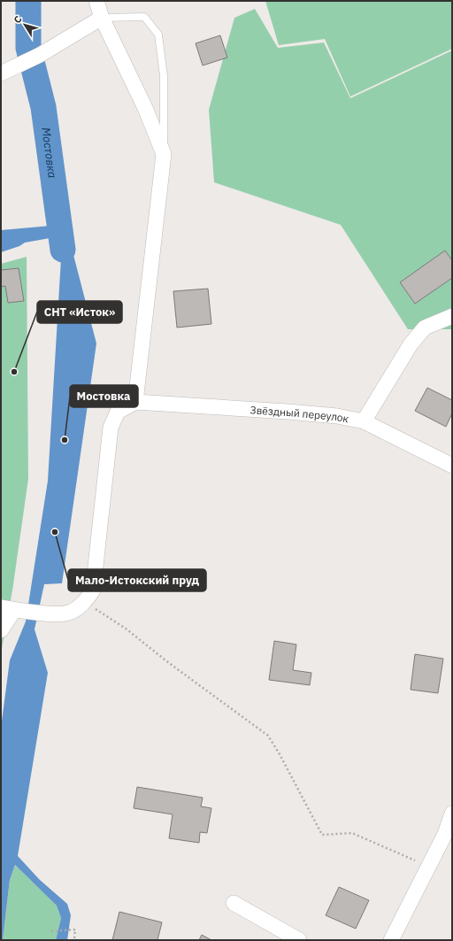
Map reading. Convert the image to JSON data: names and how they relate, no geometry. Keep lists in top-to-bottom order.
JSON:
{
  "streets": {
    "street": ["Звёздный переулок"]
  },
  "water": ["Мостовка"],
  "places": ["СНТ «Исток»", "Мостовка", "Мало-Истокский пруд"],
  "north": "top left"
}
